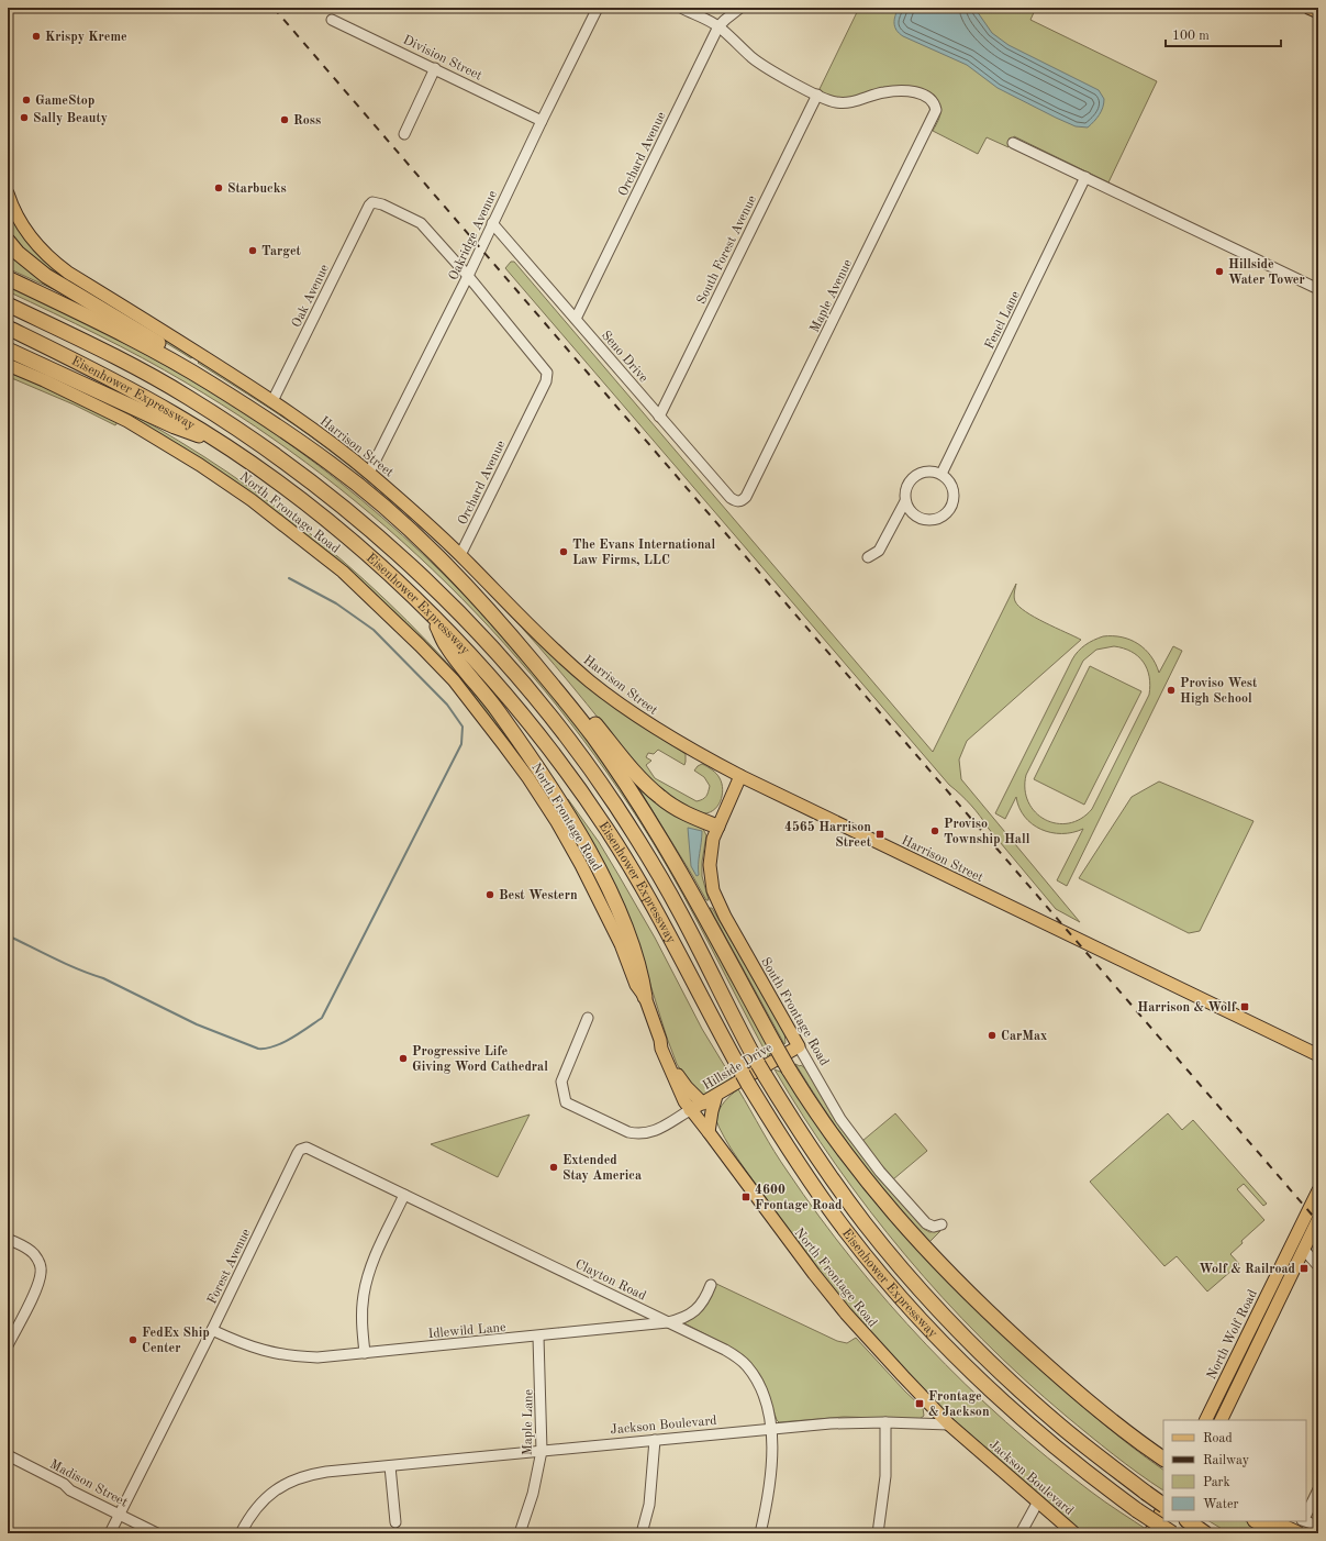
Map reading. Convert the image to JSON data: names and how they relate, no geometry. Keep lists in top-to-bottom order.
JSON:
{
  "streets": {
    "highway": ["Eisenhower Expressway"],
    "main road": [
      "Harrison Street",
      "North Frontage Road",
      "South Frontage Road",
      "Hillside Drive",
      "North Wolf Road",
      "Jackson Boulevard"
    ],
    "street": [
      "Division Street",
      "Orchard Avenue",
      "Oakridge Avenue",
      "South Forest Avenue",
      "Oak Avenue",
      "Maple Avenue",
      "Fencl Lane",
      "Seno Drive",
      "Forest Avenue",
      "Clayton Road",
      "Idlewild Lane",
      "Maple Lane",
      "Madison Street"
    ]
  },
  "crossings": [
    ["Division Street", "Oakridge Avenue"],
    ["Orchard Avenue", "Oakridge Avenue"],
    ["Orchard Avenue", "Oak Avenue"],
    ["Orchard Avenue", "Seno Drive"],
    ["Orchard Avenue", "Harrison Street"],
    ["Oakridge Avenue", "Oak Avenue"],
    ["Oakridge Avenue", "Seno Drive"],
    ["Oakridge Avenue", "Harrison Street"],
    ["South Forest Avenue", "Maple Avenue"],
    ["South Forest Avenue", "Seno Drive"],
    ["Oak Avenue", "Harrison Street"],
    ["Maple Avenue", "Seno Drive"],
    ["Harrison Street", "South Frontage Road"],
    ["North Frontage Road", "Hillside Drive"],
    ["North Frontage Road", "Jackson Boulevard"],
    ["South Frontage Road", "Hillside Drive"],
    ["Forest Avenue", "Clayton Road"],
    ["Forest Avenue", "Idlewild Lane"],
    ["Forest Avenue", "Madison Street"],
    ["Clayton Road", "Idlewild Lane"],
    ["Clayton Road", "Jackson Boulevard"],
    ["Idlewild Lane", "Maple Lane"],
    ["Maple Lane", "Jackson Boulevard"]
  ],
  "places": {
    "other": [
      "Krispy Kreme",
      "GameStop",
      "Sally Beauty",
      "Ross",
      "Starbucks",
      "Target",
      "Hillside Water Tower",
      "The Evans International Law Firms, LLC",
      "Proviso West High School",
      "Proviso Township Hall",
      "Best Western",
      "CarMax",
      "Progressive Life Giving Word Cathedral",
      "Extended Stay America",
      "FedEx Ship Center"
    ],
    "transit": [
      "4565 Harrison Street",
      "Harrison & Wolf",
      "4600 Frontage Road",
      "Wolf & Railroad",
      "Frontage & Jackson"
    ]
  },
  "legend": [
    "Road",
    "Railway",
    "Park",
    "Water"
  ],
  "scale_bar": "100 m"
}
